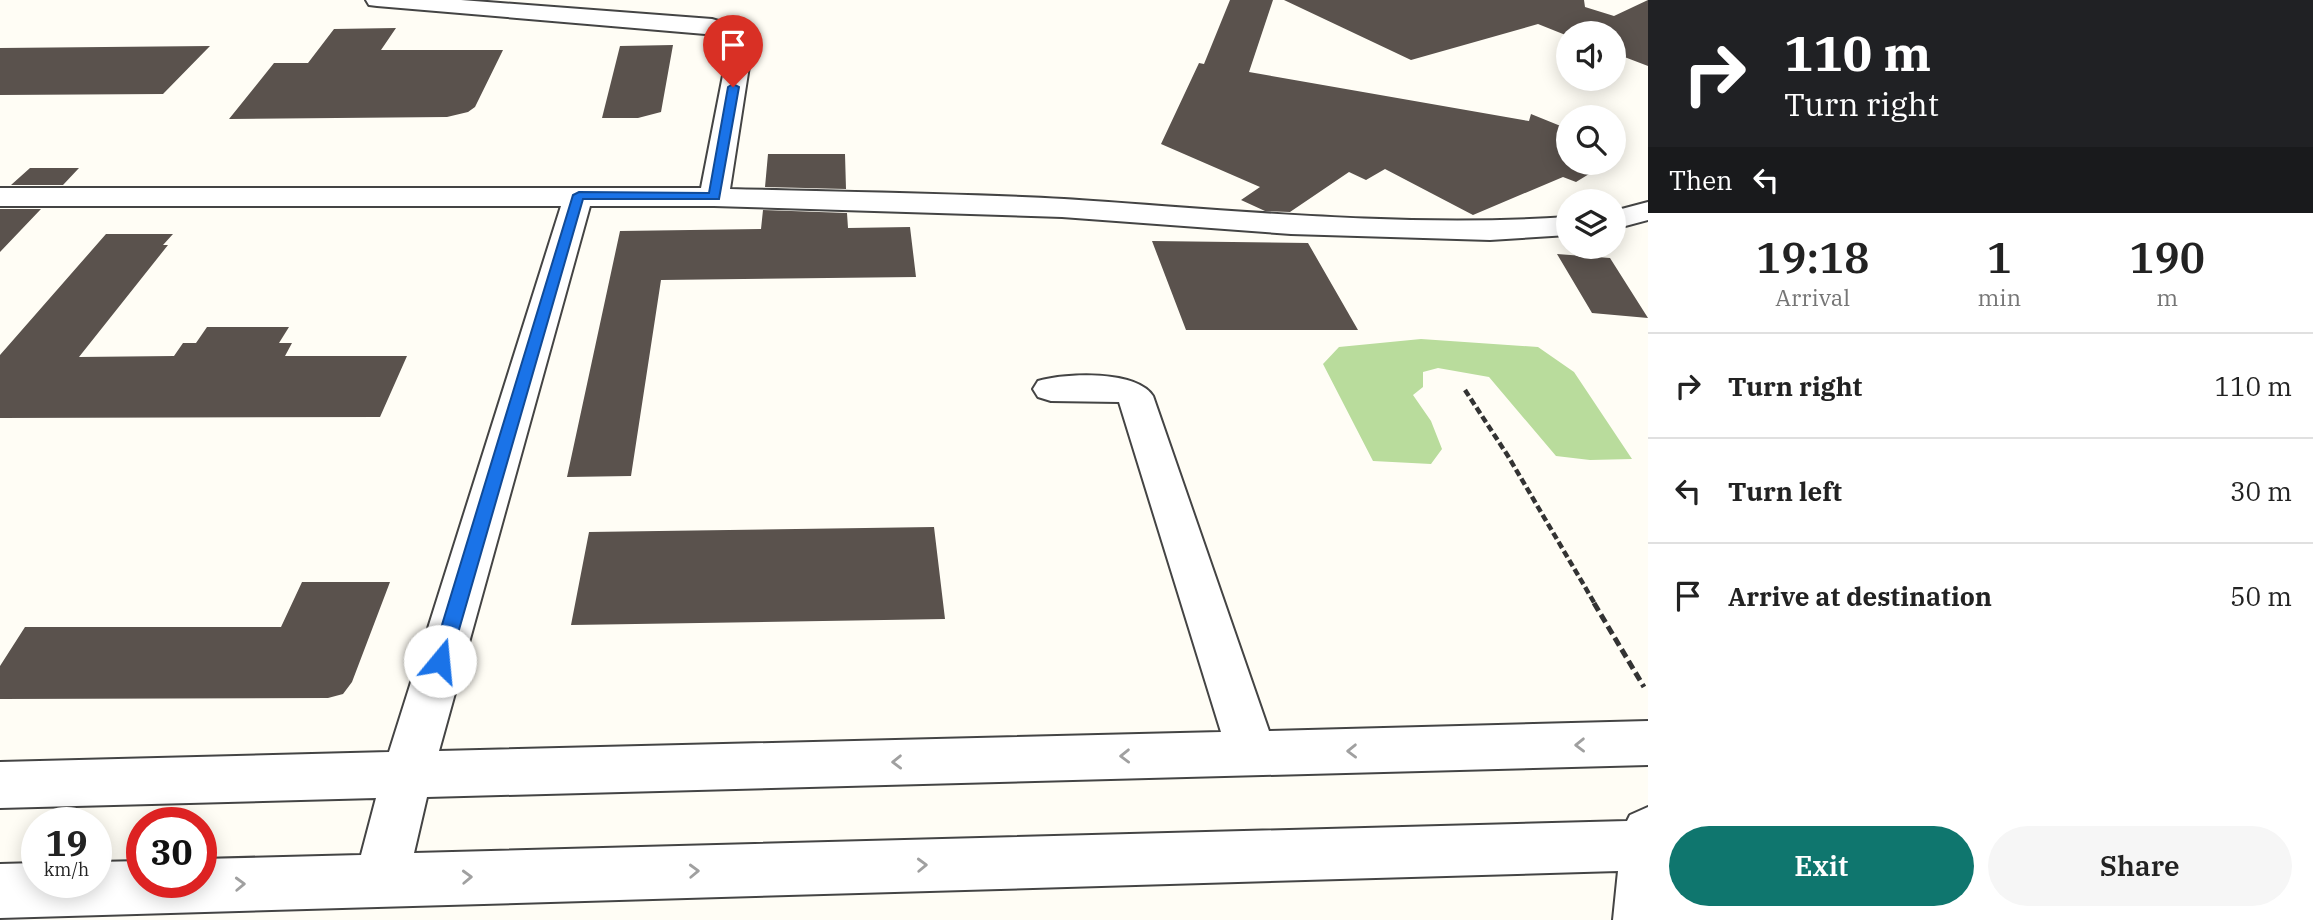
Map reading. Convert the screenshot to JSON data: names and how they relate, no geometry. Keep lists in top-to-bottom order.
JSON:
{
  "page": {
    "turn": ["110 m", "Turn right"],
    "then": "Then",
    "eta": [
      "19:18",
      "Arrival",
      "1",
      "min",
      "190",
      "m"
    ],
    "list": [
      {
        "name": "Turn right",
        "value": "110 m"
      },
      {
        "name": "Turn left",
        "value": "30 m"
      },
      {
        "name": "Arrive at destination",
        "value": "50 m"
      }
    ],
    "speed": "19 km/h",
    "limit": "30",
    "buttons": ["Exit", "Share"]
  }
}
